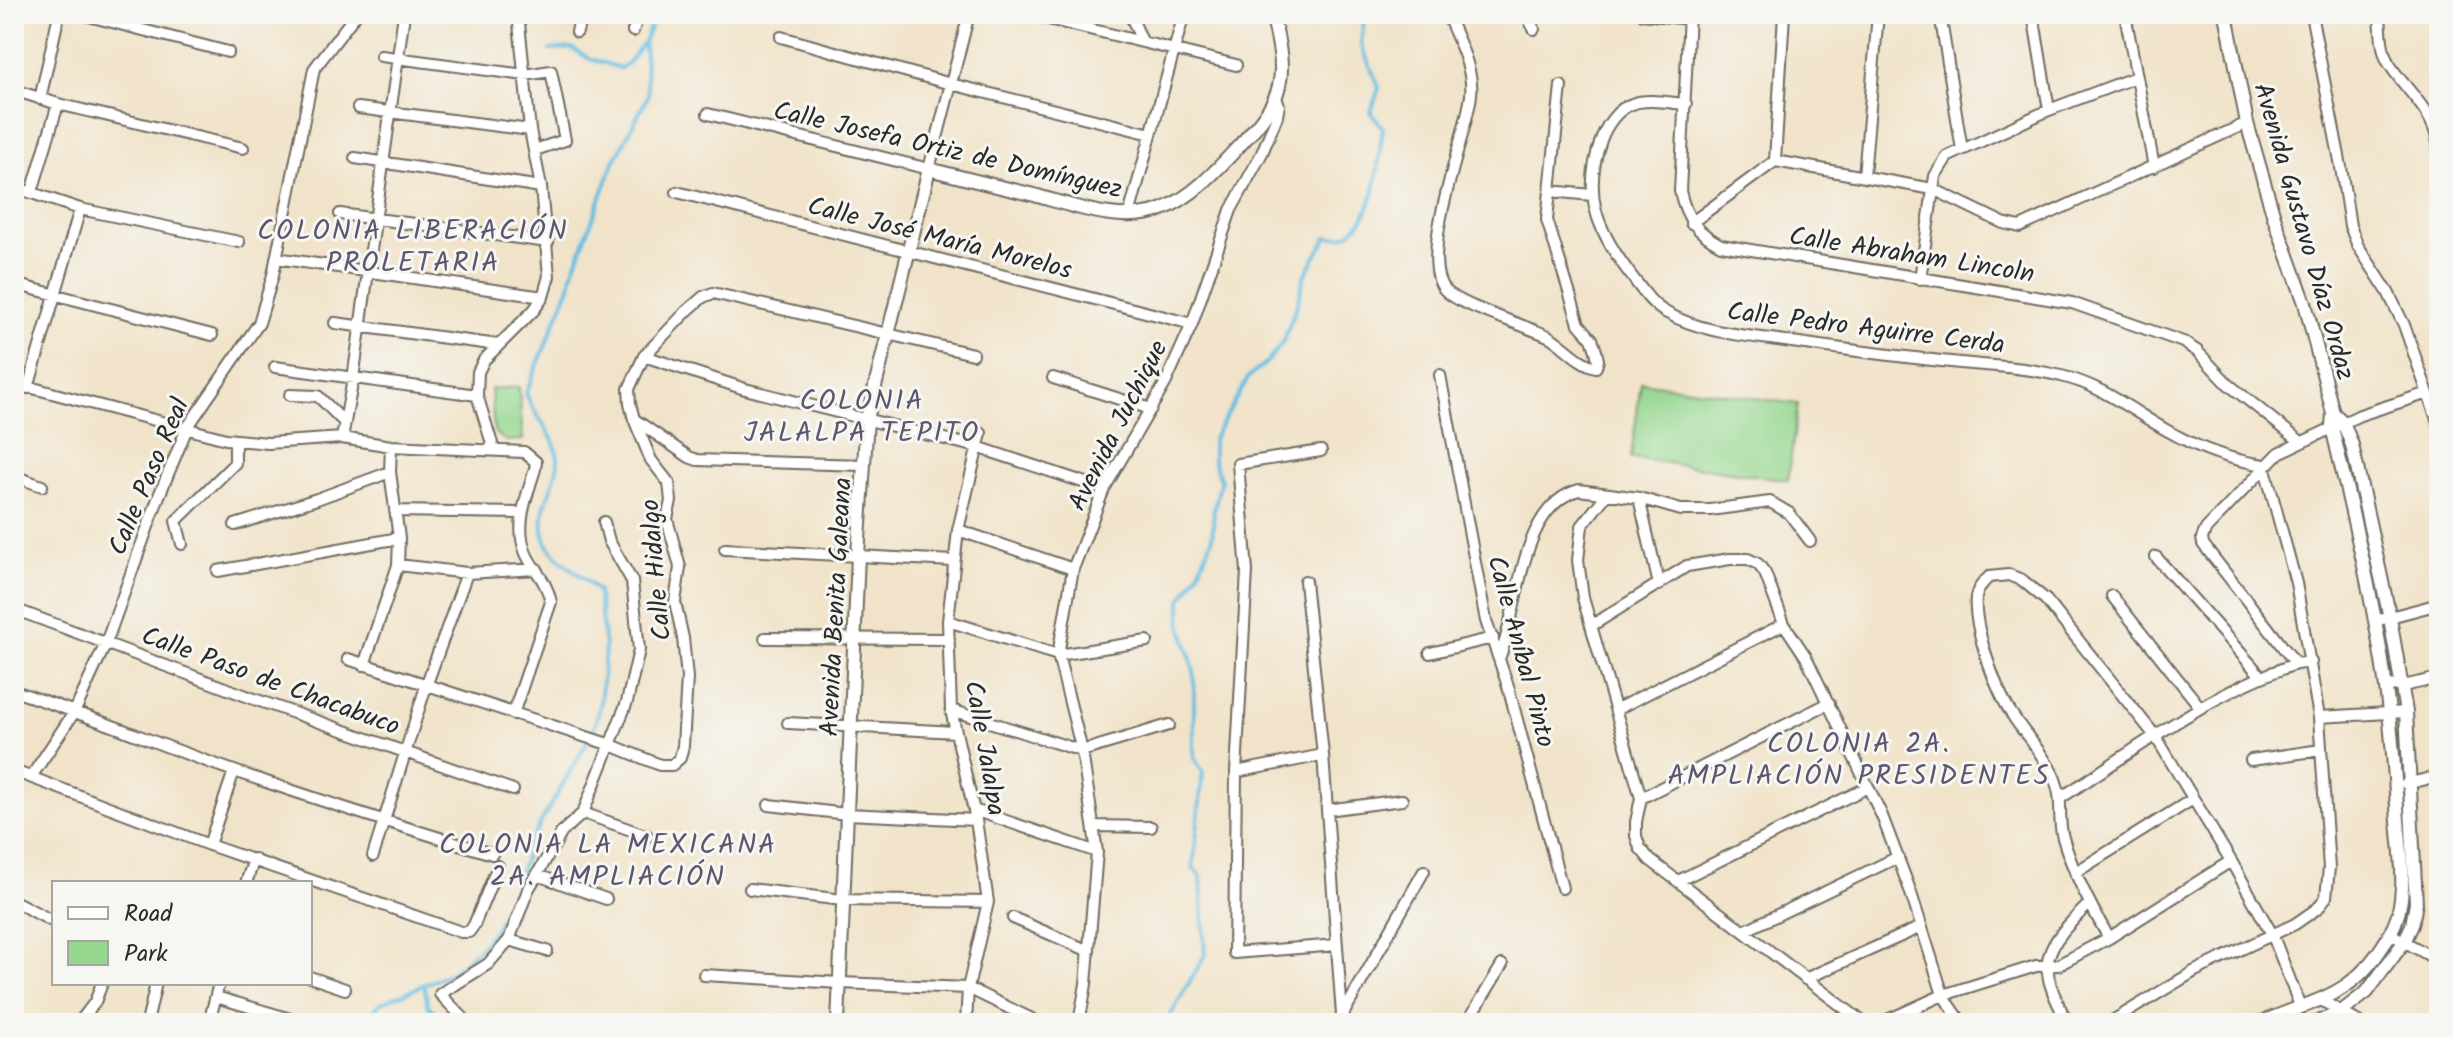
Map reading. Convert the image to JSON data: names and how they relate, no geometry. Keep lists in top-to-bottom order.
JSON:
{
  "streets": {
    "street": [
      "Calle Josefa Ortiz de Domínguez",
      "Avenida Gustavo Díaz Ordaz",
      "Calle José María Morelos",
      "Calle Abraham Lincoln",
      "Calle Pedro Aguirre Cerda",
      "Avenida Juchique",
      "Calle Paso Real",
      "Calle Hidalgo",
      "Avenida Benita Galeana",
      "Calle Aníbal Pinto",
      "Calle Paso de Chacabuco",
      "Calle Jalalpa"
    ]
  },
  "crossings": [
    ["Calle Josefa Ortiz de Domínguez", "Avenida Juchique"],
    ["Calle Josefa Ortiz de Domínguez", "Avenida Benita Galeana"],
    ["Calle José María Morelos", "Avenida Juchique"],
    ["Calle José María Morelos", "Avenida Benita Galeana"],
    ["Calle Paso Real", "Calle Paso de Chacabuco"],
    ["Calle Hidalgo", "Avenida Benita Galeana"]
  ],
  "districts": [
    "COLONIA LIBERACIÓN PROLETARIA",
    "COLONIA JALALPA TEPITO",
    "COLONIA 2A. AMPLIACIÓN PRESIDENTES",
    "COLONIA LA MEXICANA 2A. AMPLIACIÓN"
  ],
  "legend": ["Road", "Park"]
}
